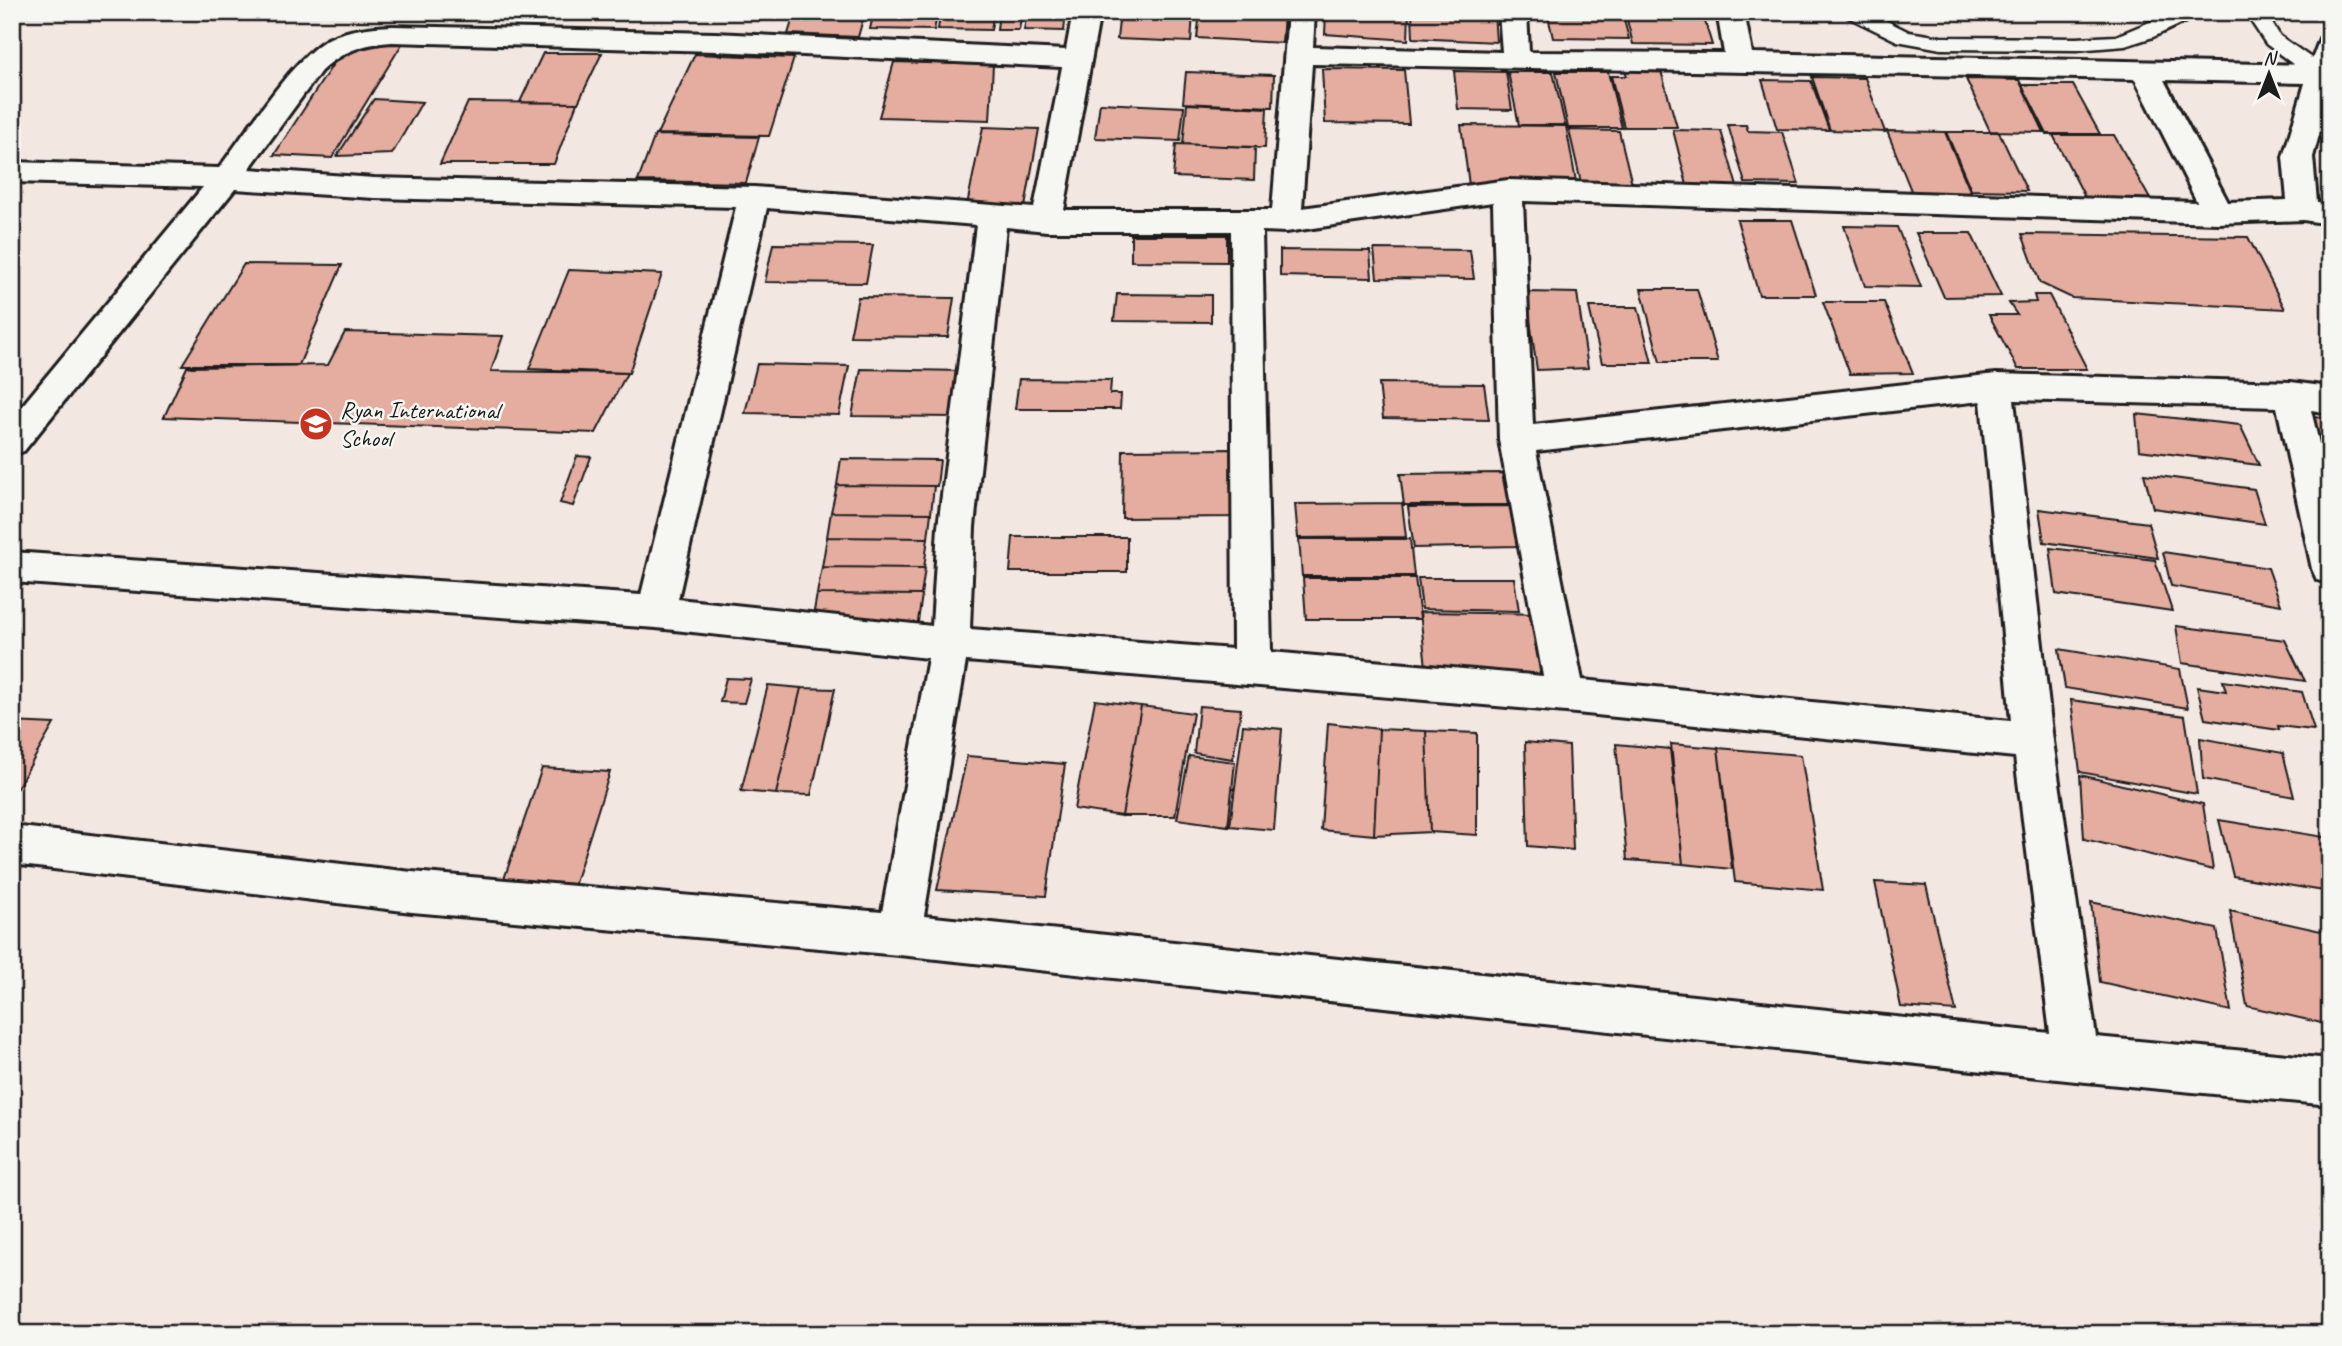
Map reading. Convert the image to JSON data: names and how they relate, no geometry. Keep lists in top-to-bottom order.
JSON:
{
  "places": {
    "school or university": ["Ryan International School"]
  },
  "north": "top"
}
